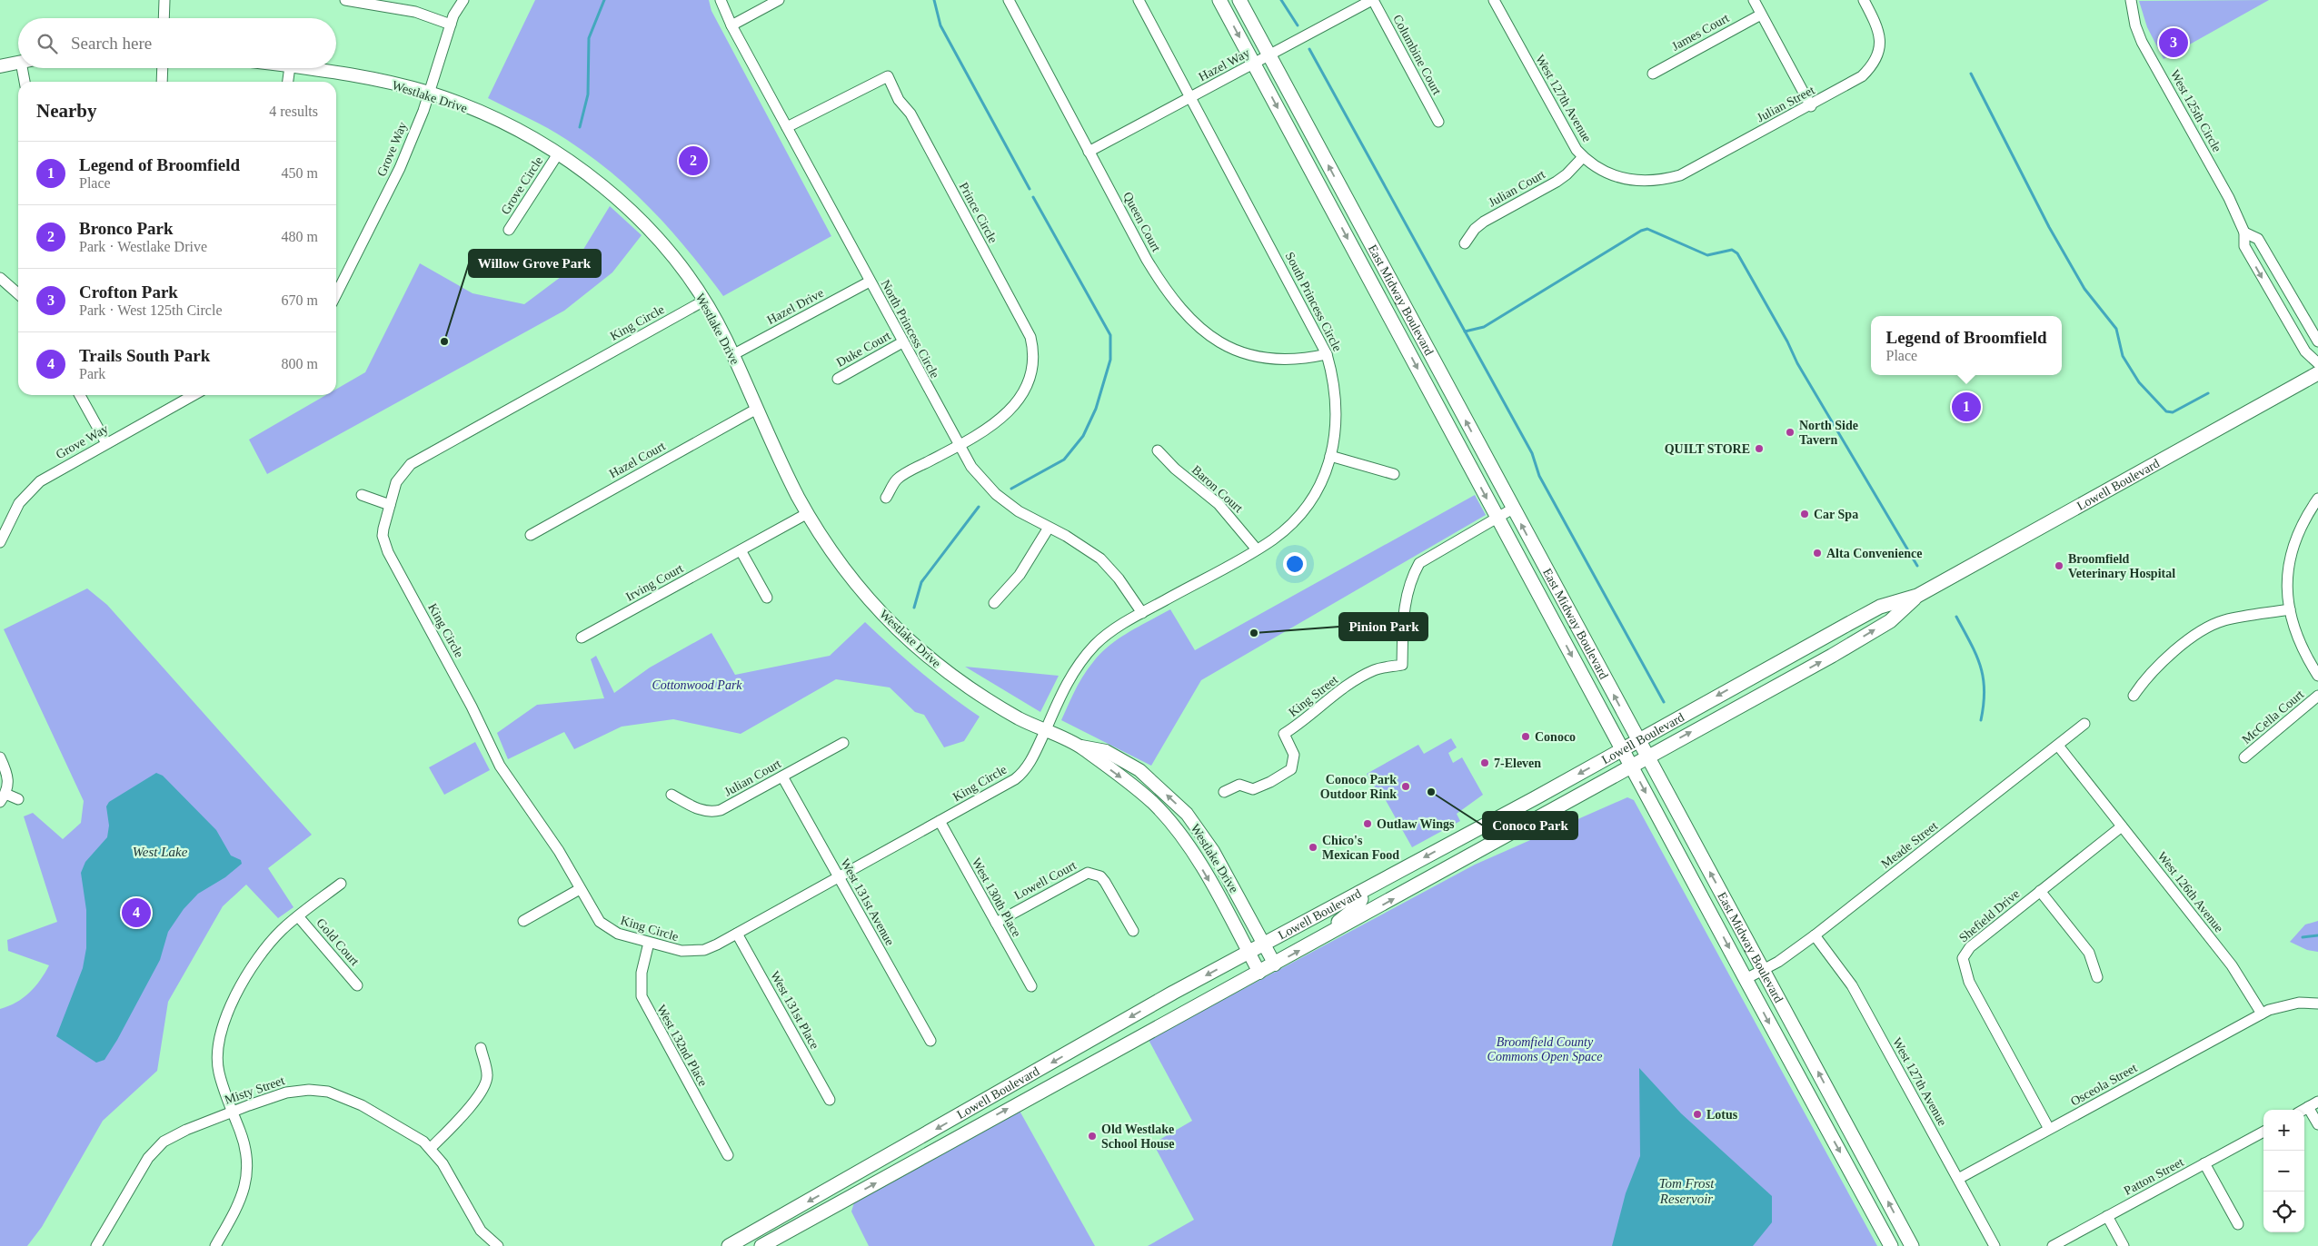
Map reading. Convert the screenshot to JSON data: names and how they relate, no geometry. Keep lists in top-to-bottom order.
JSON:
{
  "streets": {
    "main road": ["East Midway Boulevard", "Lowell Boulevard"],
    "street": [
      "James Court",
      "Columbine Court",
      "Hazel Way",
      "Westlake Drive",
      "West 127th Avenue",
      "Julian Street",
      "West 125th Circle",
      "Grove Way",
      "Grove Circle",
      "Julian Court",
      "Prince Circle",
      "Queen Court",
      "South Princess Circle",
      "Hazel Drive",
      "King Circle",
      "North Princess Circle",
      "Duke Court",
      "Hazel Court",
      "Baron Court",
      "Irving Court",
      "King Street",
      "McCella Court",
      "Meade Street",
      "Lowell Court",
      "West 126th Avenue",
      "West 130th Place",
      "West 131st Avenue",
      "Shefield Drive",
      "Gold Court",
      "West 131st Place",
      "West 132nd Place",
      "Osceola Street",
      "Misty Street",
      "Patton Street"
    ]
  },
  "crossings": [
    ["Columbine Court", "Hazel Way"],
    ["Hazel Way", "Queen Court"],
    ["Hazel Way", "East Midway Boulevard"],
    ["Hazel Way", "South Princess Circle"],
    ["Westlake Drive", "Grove Way"],
    ["Westlake Drive", "Grove Circle"],
    ["Westlake Drive", "South Princess Circle"],
    ["Westlake Drive", "Hazel Drive"],
    ["Westlake Drive", "King Circle"],
    ["Westlake Drive", "Hazel Court"],
    ["Westlake Drive", "Lowell Boulevard"],
    ["Westlake Drive", "Irving Court"],
    ["West 127th Avenue", "Julian Street"],
    ["West 127th Avenue", "Julian Court"],
    ["West 127th Avenue", "Meade Street"],
    ["West 127th Avenue", "Osceola Street"],
    ["Julian Court", "West 131st Avenue"],
    ["Prince Circle", "North Princess Circle"],
    ["Queen Court", "South Princess Circle"],
    ["East Midway Boulevard", "Lowell Boulevard"],
    ["East Midway Boulevard", "King Street"],
    ["East Midway Boulevard", "Meade Street"],
    ["South Princess Circle", "King Circle"],
    ["South Princess Circle", "North Princess Circle"],
    ["South Princess Circle", "Baron Court"],
    ["Hazel Drive", "North Princess Circle"],
    ["King Circle", "West 130th Place"],
    ["King Circle", "West 131st Avenue"],
    ["King Circle", "West 131st Place"],
    ["King Circle", "West 132nd Place"],
    ["North Princess Circle", "Duke Court"],
    ["Meade Street", "West 126th Avenue"],
    ["Lowell Court", "West 130th Place"],
    ["West 126th Avenue", "Shefield Drive"],
    ["West 126th Avenue", "Osceola Street"],
    ["Shefield Drive", "Osceola Street"]
  ],
  "water": ["West Lake", "Tom Frost Reservoir"],
  "parks": ["Cottonwood Park", "Broomfield County Commons Open Space"],
  "places": [
    "Willow Grove Park",
    "North Side Tavern",
    "QUILT STORE",
    "Car Spa",
    "Alta Convenience",
    "Broomfield Veterinary Hospital",
    "Pinion Park",
    "Conoco",
    "7-Eleven",
    "Conoco Park Outdoor Rink",
    "Conoco Park",
    "Outlaw Wings",
    "Chico's Mexican Food",
    "Lotus",
    "Old Westlake School House"
  ],
  "page": {
    "search": "Search here",
    "pins": [
      "3",
      "2",
      "1",
      "4"
    ],
    "heading": ["Nearby", "4 results"],
    "list": [
      {
        "mark": "1",
        "name": "Legend of Broomfield",
        "note": "Place",
        "value": "450 m"
      },
      {
        "mark": "2",
        "name": "Bronco Park",
        "note": "Park · Westlake Drive",
        "value": "480 m"
      },
      {
        "mark": "3",
        "name": "Crofton Park",
        "note": "Park · West 125th Circle",
        "value": "670 m"
      },
      {
        "mark": "4",
        "name": "Trails South Park",
        "note": "Park",
        "value": "800 m"
      }
    ],
    "popup": ["Legend of Broomfield", "Place"],
    "map_buttons": ["+", "−"]
  }
}
